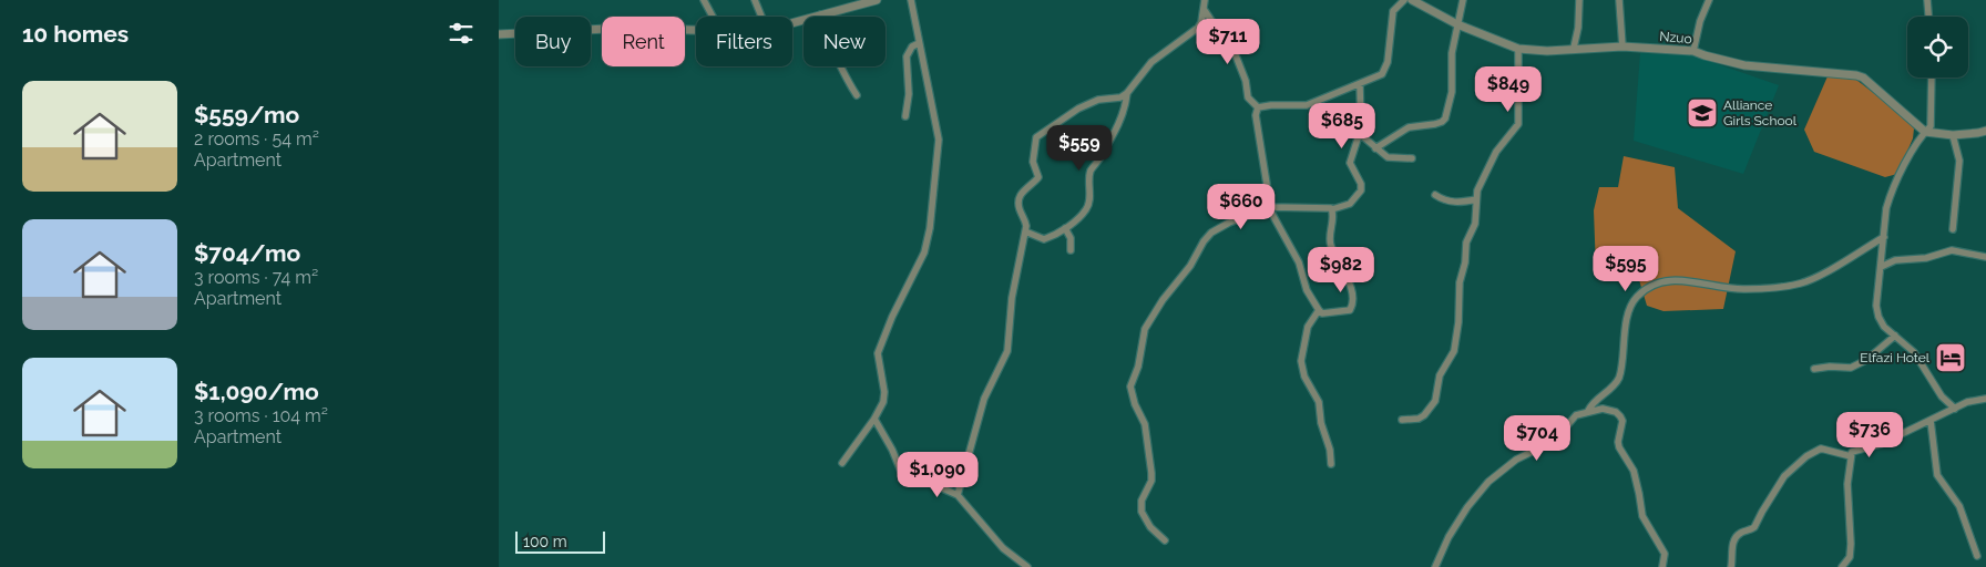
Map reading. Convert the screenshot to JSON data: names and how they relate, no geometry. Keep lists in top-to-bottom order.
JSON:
{
  "streets": {
    "street": ["Nzuo"]
  },
  "places": {
    "school or university": ["Alliance Girls School"],
    "hotel": ["Elfazi Hotel"]
  },
  "scale_bar": "100 m",
  "page": {
    "heading": "10 homes",
    "chip": [
      "Buy",
      "Rent",
      "Filters",
      "New"
    ],
    "price": [
      "$711",
      "$849",
      "$685",
      "$559",
      "$660",
      "$595",
      "$982",
      "$736",
      "$704",
      "$1,090"
    ],
    "list": [
      {
        "name": "$559/mo",
        "note": "2 rooms · 54 m² · Apartment"
      },
      {
        "name": "$704/mo",
        "note": "3 rooms · 74 m² · Apartment"
      },
      {
        "name": "$1,090/mo",
        "note": "3 rooms · 104 m² · Apartment"
      }
    ],
    "scale": "100 m"
  }
}
